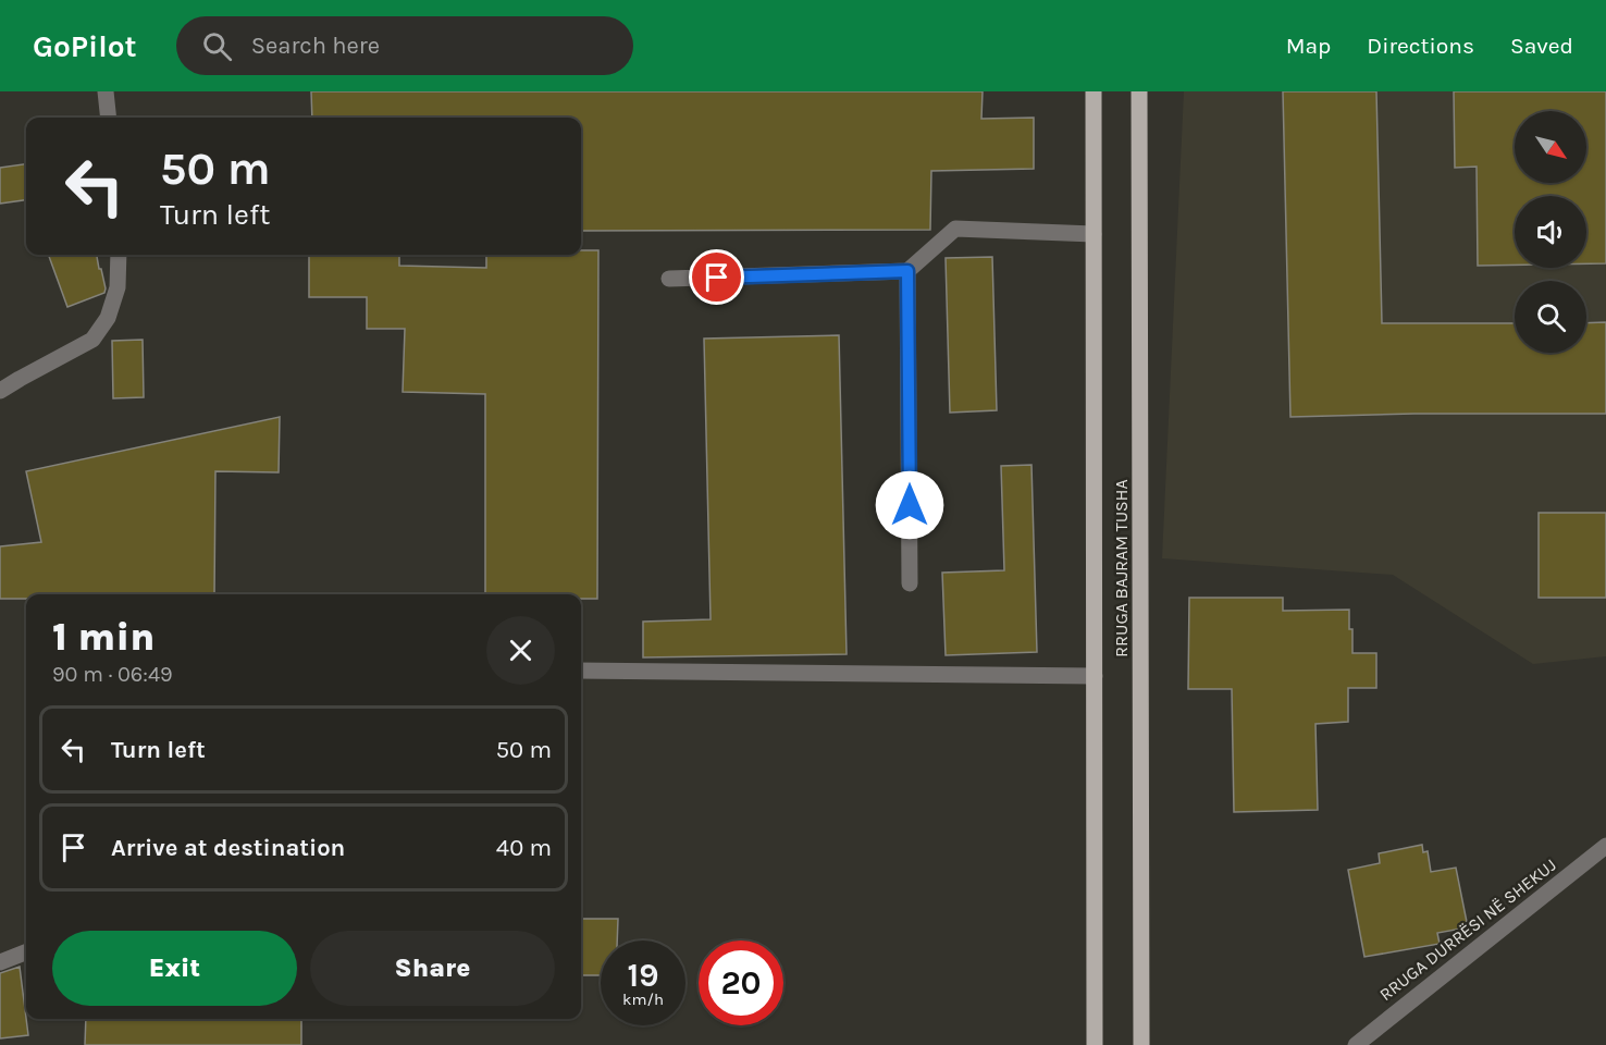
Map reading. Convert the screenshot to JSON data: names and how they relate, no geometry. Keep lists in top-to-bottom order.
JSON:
{
  "streets": {
    "main road": ["RRUGA BAJRAM TUSHA"],
    "street": ["RRUGA DURRËSI NË SHEKUJ"]
  },
  "north": "bottom right",
  "page": {
    "header": "GoPilot",
    "search": "Search here",
    "nav": ["Map", "Directions", "Saved"],
    "turn": ["50 m", "Turn left"],
    "heading": ["1 min", "90 m · 06:49"],
    "list": [
      {
        "name": "Turn left",
        "value": "50 m"
      },
      {
        "name": "Arrive at destination",
        "value": "40 m"
      }
    ],
    "buttons": ["Exit", "Share"],
    "speed": "19 km/h",
    "limit": "20"
  }
}
